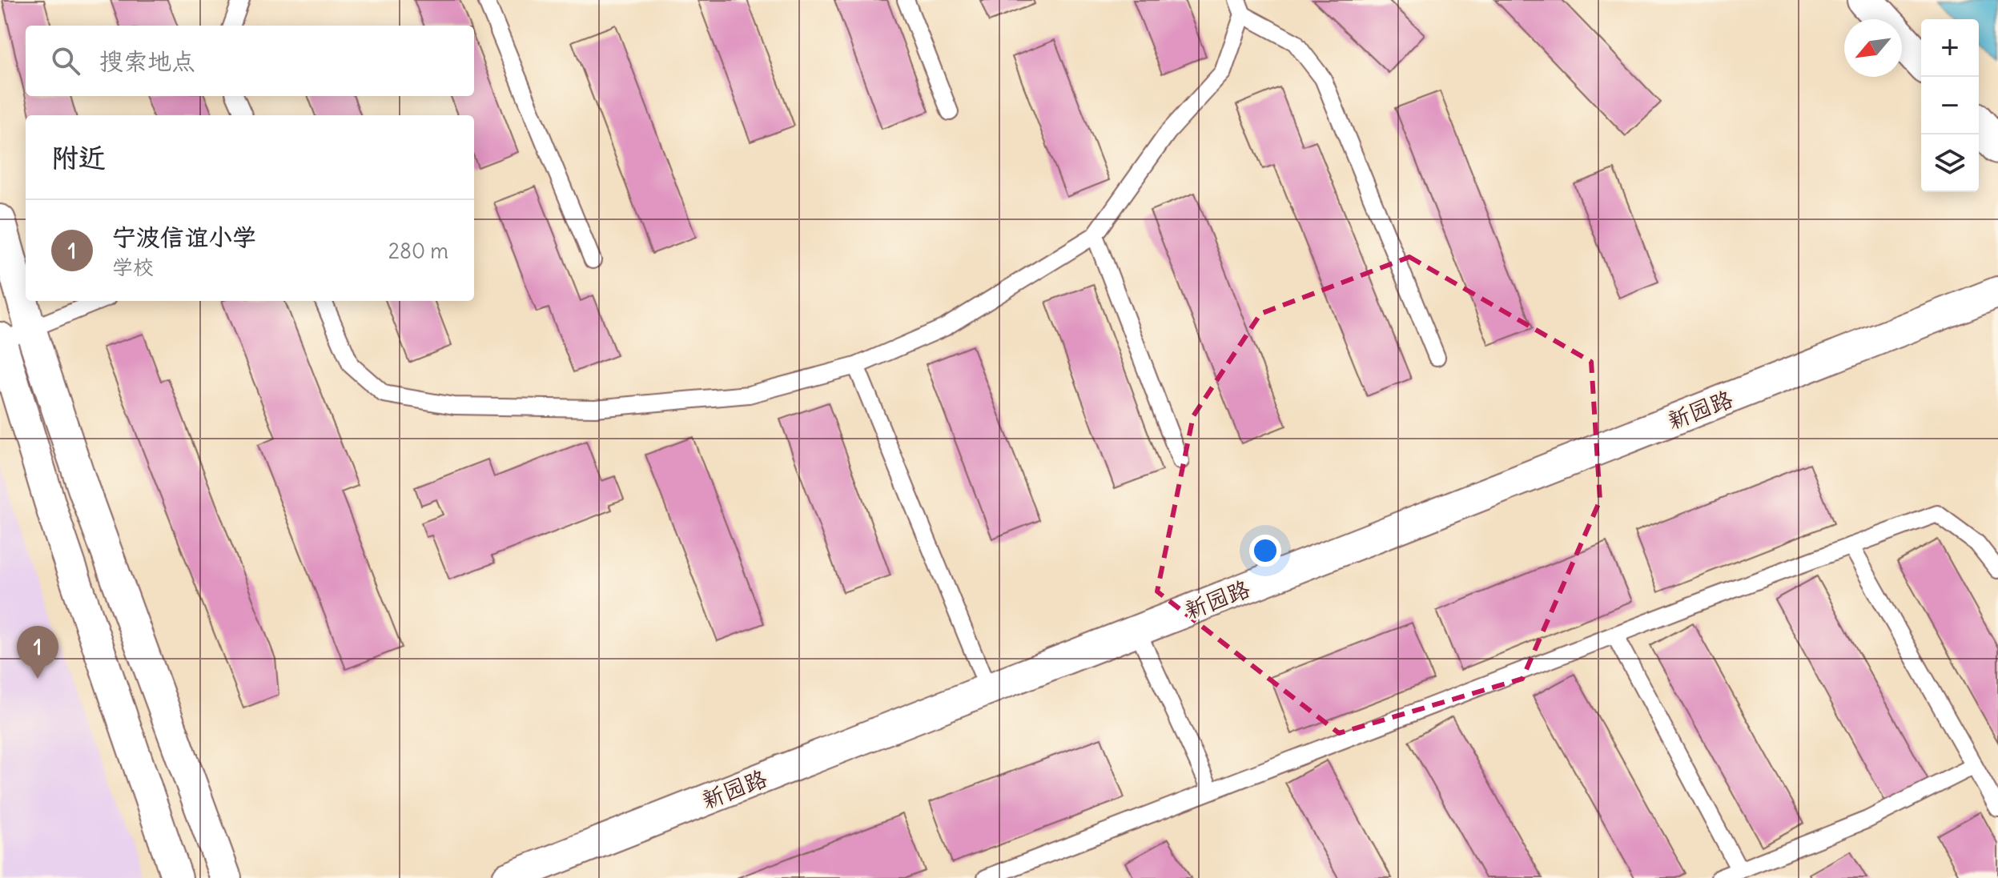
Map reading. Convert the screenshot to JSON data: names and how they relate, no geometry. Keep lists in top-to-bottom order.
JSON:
{
  "streets": {
    "street": ["新园路"]
  },
  "north": "bottom left",
  "page": {
    "map_buttons": ["+", "−"],
    "search": "搜索地点",
    "heading": "附近",
    "list": [
      {
        "mark": "1",
        "name": "宁波信谊小学",
        "note": "学校",
        "value": "280 m"
      }
    ],
    "pins": "1"
  }
}
